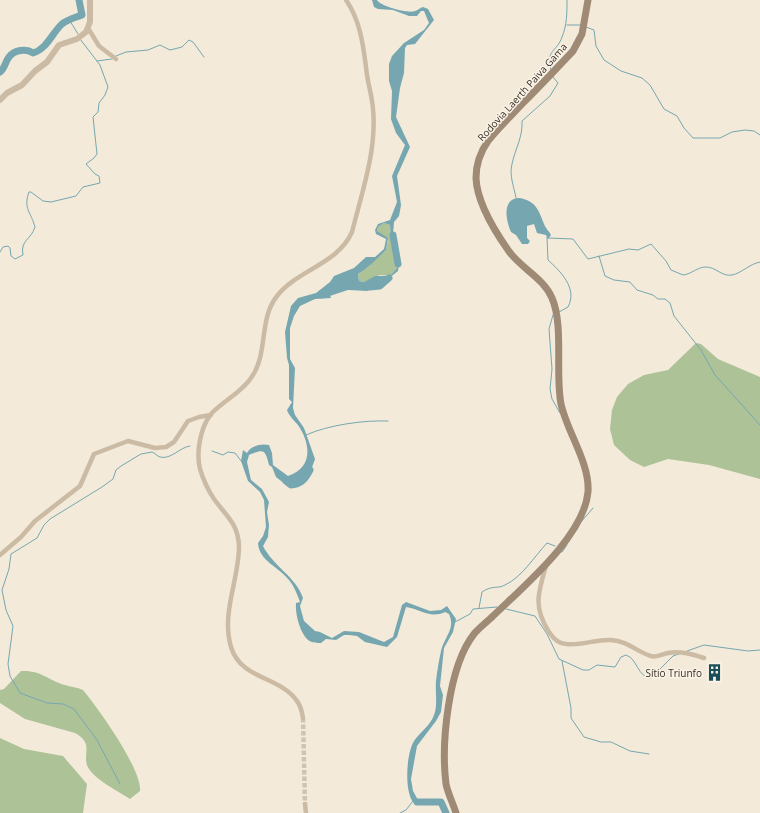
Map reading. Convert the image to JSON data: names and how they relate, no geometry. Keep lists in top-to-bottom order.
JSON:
{
  "streets": {
    "main road": ["Rodovia Laerth Paiva Gama"]
  },
  "places": {
    "building": ["Sítio Triunfo"]
  }
}
